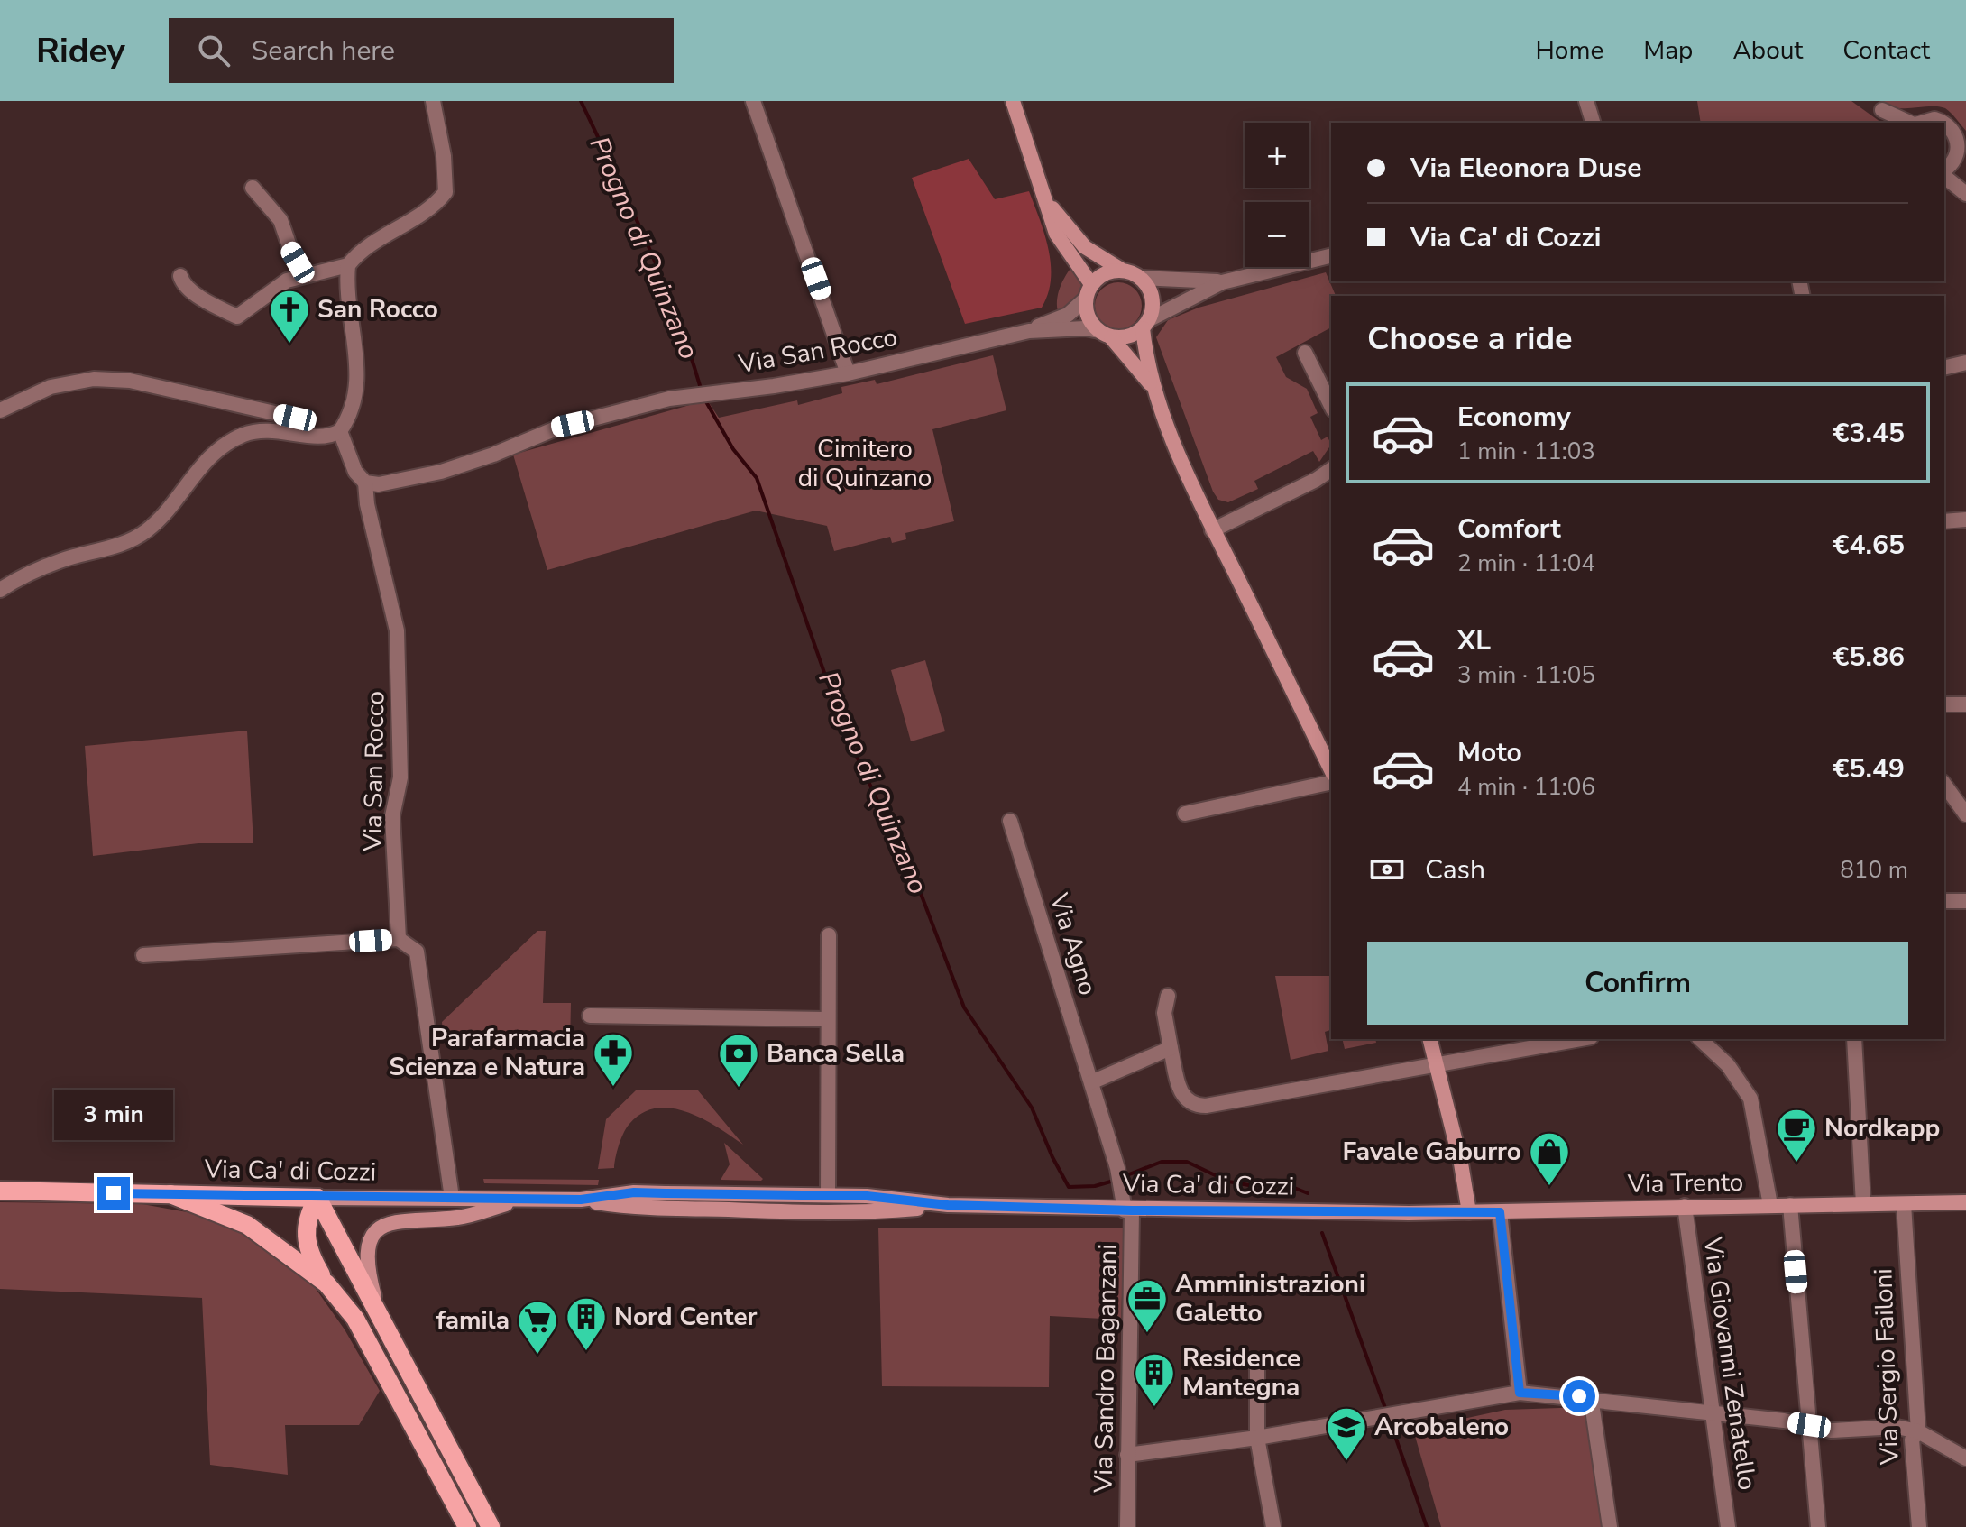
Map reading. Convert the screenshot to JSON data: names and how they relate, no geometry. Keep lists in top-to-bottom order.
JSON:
{
  "streets": {
    "main road": ["Via Ca' di Cozzi", "Via Trento"],
    "street": [
      "Via San Rocco",
      "Via Agno",
      "Via Giovanni Zenatello",
      "Via Sergio Failoni",
      "Via Sandro Baganzani"
    ]
  },
  "crossings": [
    ["Via Agno", "Via Ca' di Cozzi"],
    ["Via Agno", "Via Sandro Baganzani"],
    ["Via Ca' di Cozzi", "Via Trento"],
    ["Via Ca' di Cozzi", "Via Sandro Baganzani"],
    ["Via Trento", "Via Giovanni Zenatello"],
    ["Via Trento", "Via Sergio Failoni"]
  ],
  "water": ["Progno di Quinzano"],
  "parks": ["Cimitero di Quinzano"],
  "places": {
    "church": ["San Rocco"],
    "pharmacy": ["Parafarmacia Scienza e Natura"],
    "bank": ["Banca Sella"],
    "cafe": ["Nordkapp"],
    "shop": ["Favale Gaburro"],
    "office": ["Amministrazioni Galetto"],
    "building": ["Nord Center", "Residence Mantegna"],
    "supermarket": ["famila"],
    "school or university": ["Arcobaleno"]
  },
  "page": {
    "header": "Ridey",
    "search": "Search here",
    "nav": [
      "Home",
      "Map",
      "About",
      "Contact"
    ],
    "map_buttons": ["+", "−"],
    "banner": ["Via Eleonora Duse", "Via Ca' di Cozzi"],
    "heading": "Choose a ride",
    "list": [
      {
        "name": "Economy",
        "note": "1 min · 11:03",
        "value": "€3.45"
      },
      {
        "name": "Comfort",
        "note": "2 min · 11:04",
        "value": "€4.65"
      },
      {
        "name": "XL",
        "note": "3 min · 11:05",
        "value": "€5.86"
      },
      {
        "name": "Moto",
        "note": "4 min · 11:06",
        "value": "€5.49"
      }
    ],
    "pay": ["Cash", "810 m"],
    "buttons": "Confirm",
    "bubble": "3 min"
  }
}
